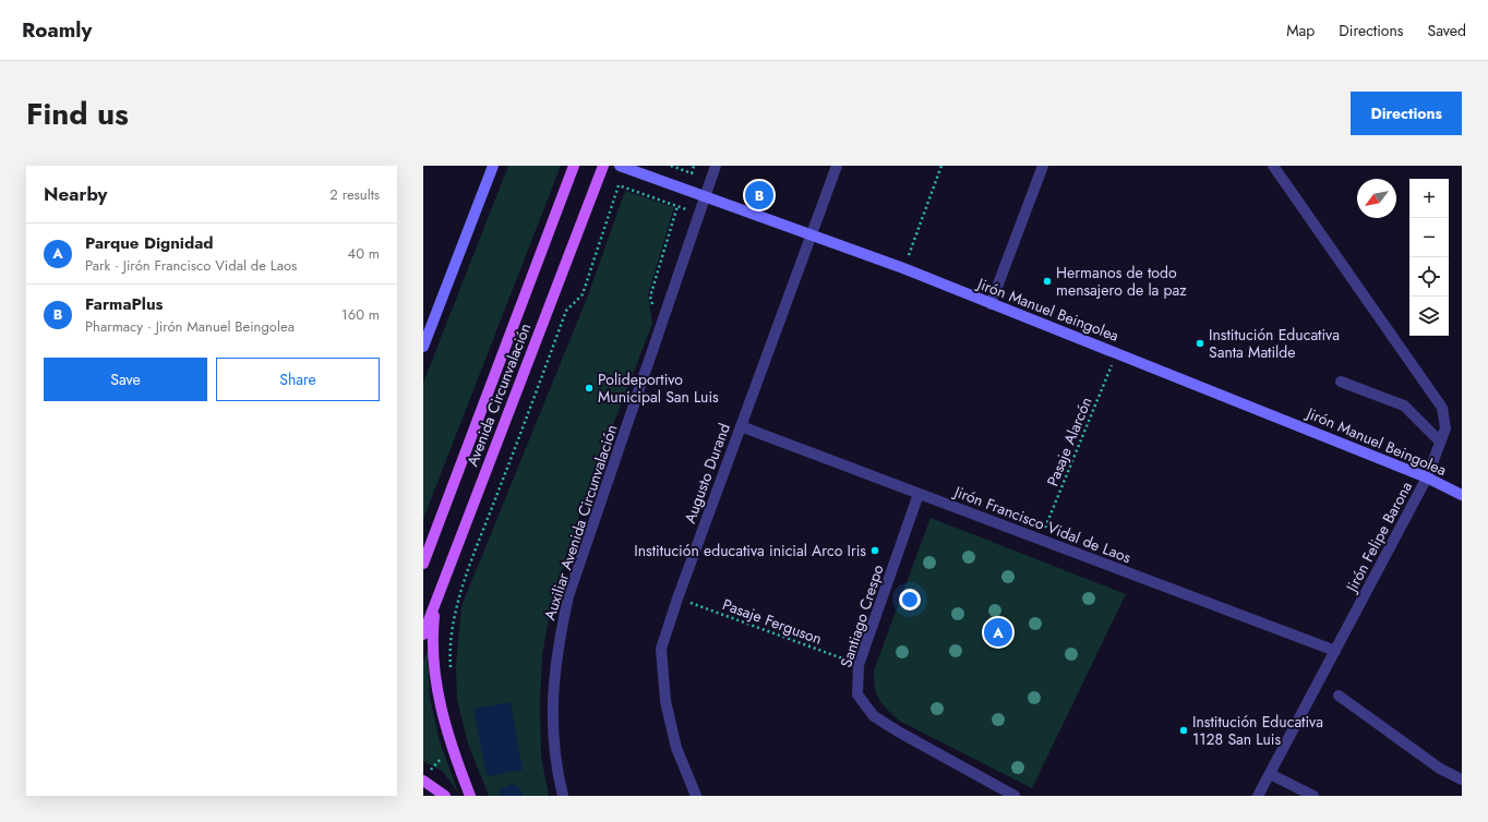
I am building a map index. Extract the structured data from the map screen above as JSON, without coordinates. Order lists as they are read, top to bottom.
{
  "streets": {
    "main road": ["Avenida Circunvalación"],
    "street": [
      "Jirón Manuel Beingolea",
      "Augusto Durand",
      "Auxiliar Avenida Circunvalación",
      "Jirón Francisco Vidal de Laos",
      "Jirón Felipe Barona",
      "Santiago Crespo"
    ],
    "path": ["Pasaje Alarcón", "Pasaje Ferguson"]
  },
  "crossings": [
    ["Jirón Manuel Beingolea", "Pasaje Alarcón"],
    ["Jirón Manuel Beingolea", "Augusto Durand"],
    ["Jirón Manuel Beingolea", "Auxiliar Avenida Circunvalación"],
    ["Jirón Manuel Beingolea", "Jirón Felipe Barona"],
    ["Pasaje Alarcón", "Jirón Francisco Vidal de Laos"],
    ["Augusto Durand", "Jirón Francisco Vidal de Laos"],
    ["Augusto Durand", "Pasaje Ferguson"],
    ["Jirón Francisco Vidal de Laos", "Jirón Felipe Barona"],
    ["Jirón Francisco Vidal de Laos", "Santiago Crespo"],
    ["Santiago Crespo", "Pasaje Ferguson"]
  ],
  "places": [
    "Hermanos de todo mensajero de la paz",
    "Institución Educativa Santa Matilde",
    "Polideportivo Municipal San Luis",
    "Institución educativa inicial Arco Iris",
    "Institución Educativa 1128 San Luis"
  ],
  "north": "bottom left",
  "page": {
    "header": "Roamly",
    "nav": ["Map", "Directions", "Saved"],
    "title": "Find us",
    "buttons": [
      "Directions",
      ["Save", "Share"]
    ],
    "heading": ["Nearby", "2 results"],
    "map_buttons": ["+", "−"],
    "pins": ["B", "A"],
    "list": [
      {
        "mark": "A",
        "name": "Parque Dignidad",
        "note": "Park · Jirón Francisco Vidal de Laos",
        "value": "40 m"
      },
      {
        "mark": "B",
        "name": "FarmaPlus",
        "note": "Pharmacy · Jirón Manuel Beingolea",
        "value": "160 m"
      }
    ]
  }
}
